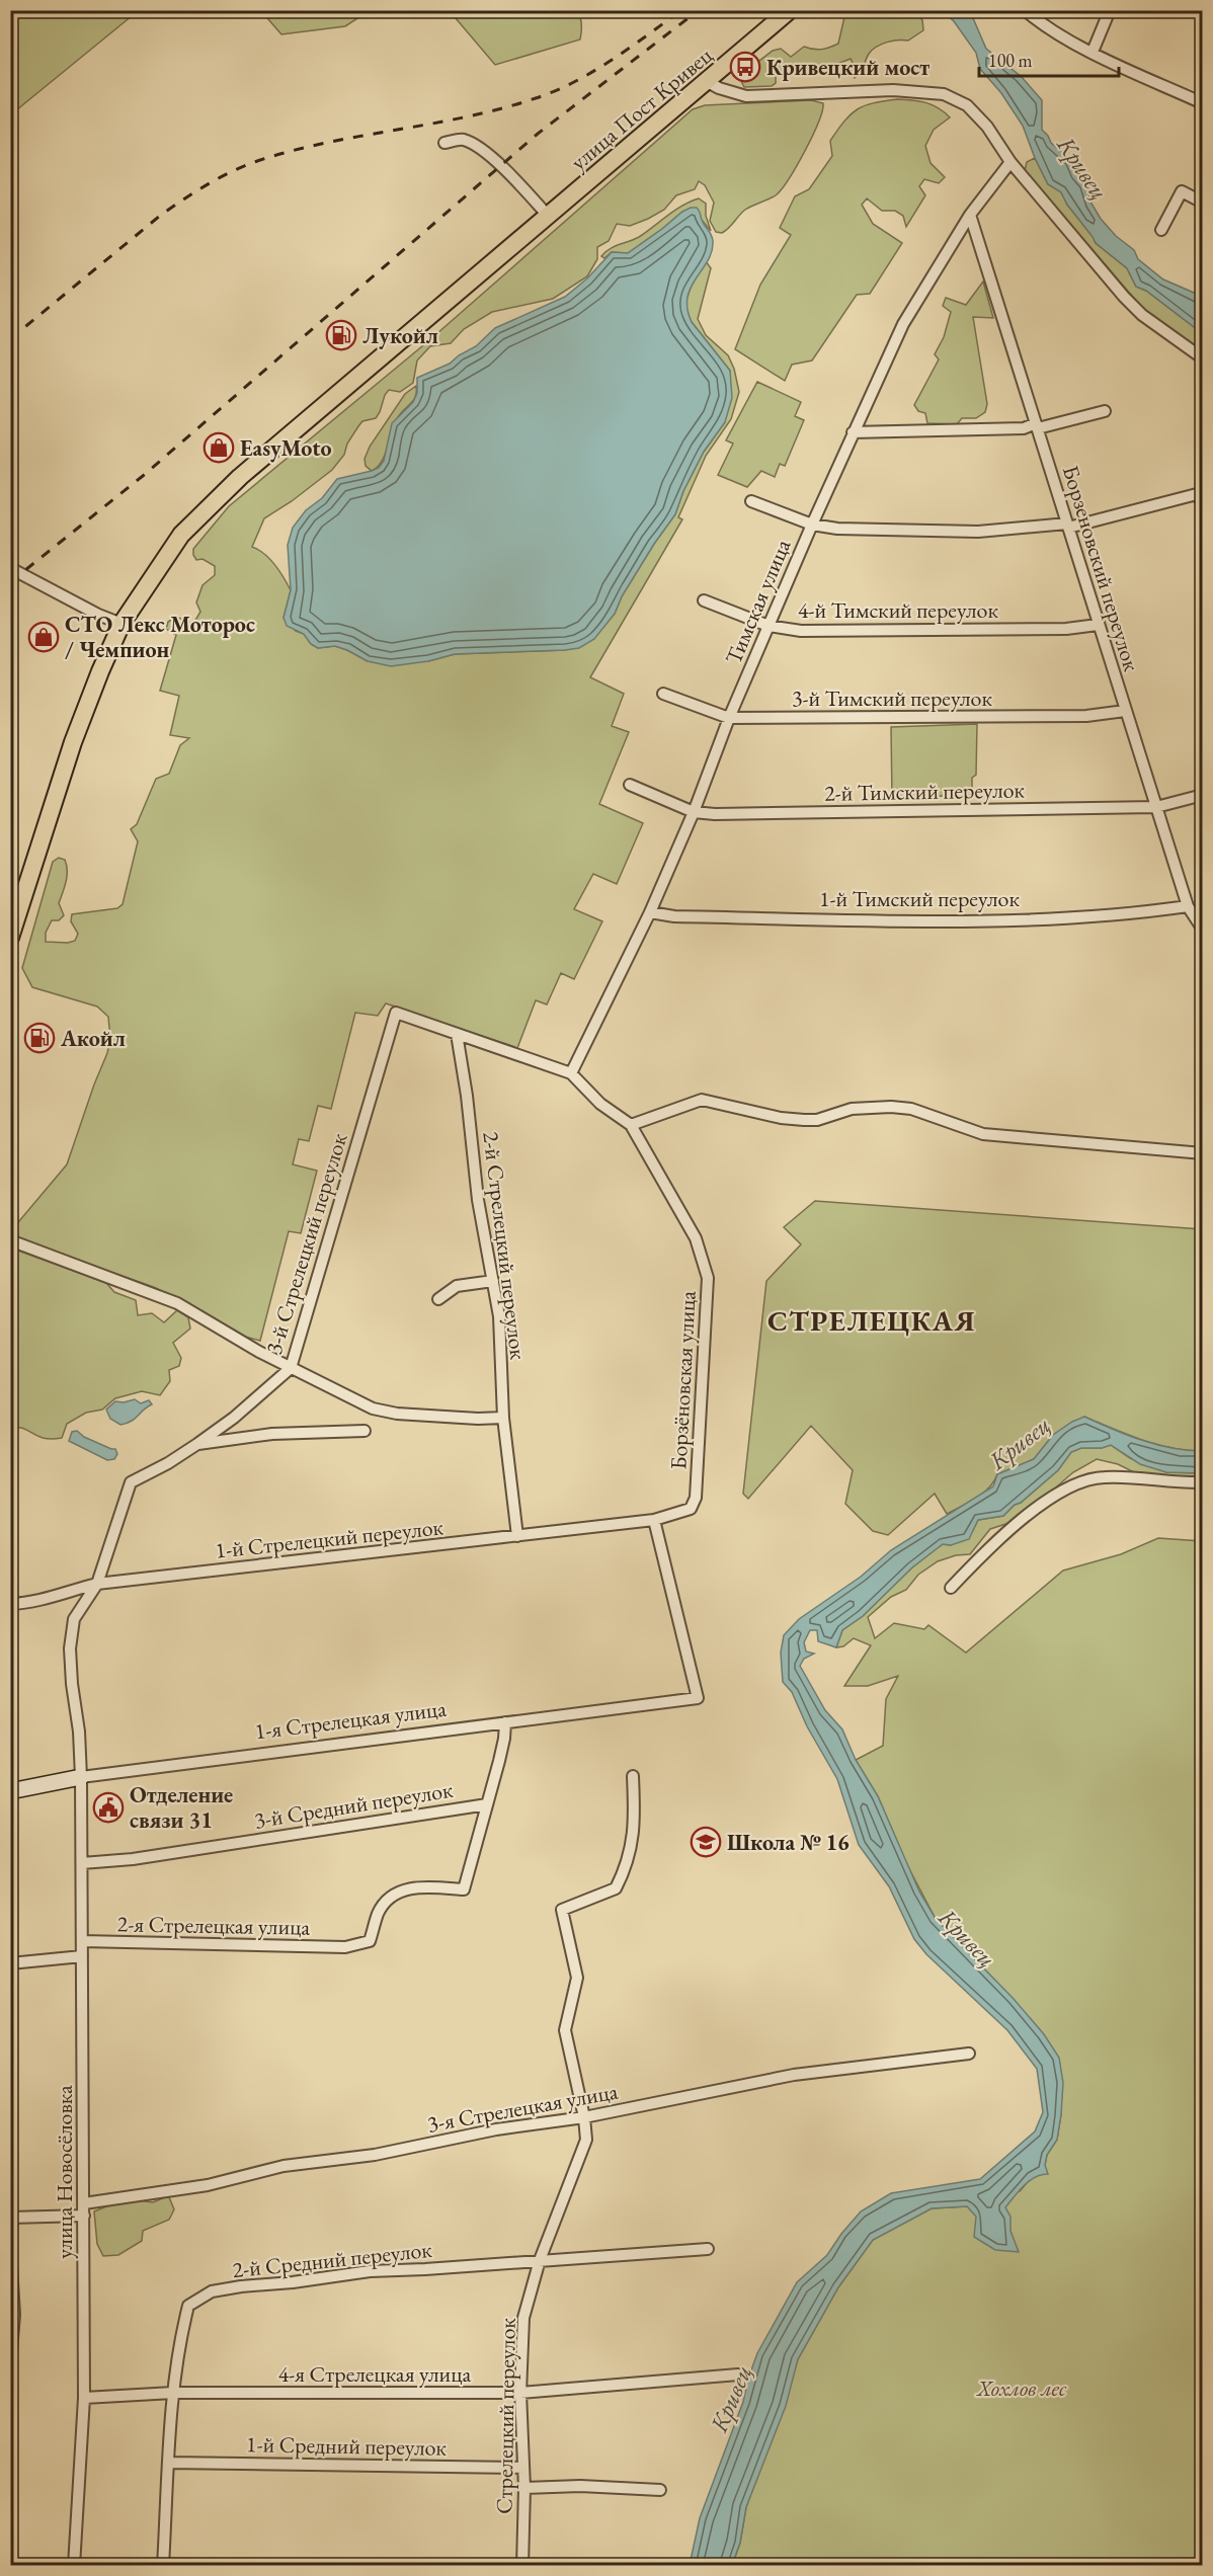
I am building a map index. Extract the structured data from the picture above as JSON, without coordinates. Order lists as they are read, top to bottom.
{
  "streets": {
    "main road": ["улица Пост Кривец"],
    "street": [
      "Борзеновский переулок",
      "Тимская улица",
      "4-й Тимский переулок",
      "3-й Тимский переулок",
      "2-й Тимский переулок",
      "1-й Тимский переулок",
      "3-й Стрелецкий переулок",
      "2-й Стрелецкий переулок",
      "Борзёновская улица",
      "1-й Стрелецкий переулок",
      "1-я Стрелецкая улица",
      "3-й Средний переулок",
      "2-я Стрелецкая улица",
      "3-я Стрелецкая улица",
      "улица Новосёловка",
      "2-й Средний переулок",
      "4-я Стрелецкая улица",
      "Стрелецкий переулок",
      "1-й Средний переулок"
    ]
  },
  "crossings": [
    ["Борзеновский переулок", "Тимская улица"],
    ["Борзеновский переулок", "4-й Тимский переулок"],
    ["Борзеновский переулок", "3-й Тимский переулок"],
    ["Борзеновский переулок", "2-й Тимский переулок"],
    ["Борзеновский переулок", "1-й Тимский переулок"],
    ["Тимская улица", "4-й Тимский переулок"],
    ["Тимская улица", "3-й Тимский переулок"],
    ["Тимская улица", "2-й Тимский переулок"],
    ["Тимская улица", "1-й Тимский переулок"],
    ["3-й Стрелецкий переулок", "2-й Стрелецкий переулок"],
    ["3-й Стрелецкий переулок", "улица Новосёловка"],
    ["2-й Стрелецкий переулок", "1-й Стрелецкий переулок"],
    ["Борзёновская улица", "1-й Стрелецкий переулок"],
    ["Борзёновская улица", "1-я Стрелецкая улица"],
    ["1-й Стрелецкий переулок", "1-я Стрелецкая улица"],
    ["1-й Стрелецкий переулок", "улица Новосёловка"],
    ["1-я Стрелецкая улица", "улица Новосёловка"],
    ["3-й Средний переулок", "2-я Стрелецкая улица"],
    ["3-й Средний переулок", "улица Новосёловка"],
    ["2-я Стрелецкая улица", "улица Новосёловка"],
    ["3-я Стрелецкая улица", "улица Новосёловка"],
    ["3-я Стрелецкая улица", "Стрелецкий переулок"],
    ["улица Новосёловка", "4-я Стрелецкая улица"],
    ["2-й Средний переулок", "4-я Стрелецкая улица"],
    ["2-й Средний переулок", "Стрелецкий переулок"],
    ["2-й Средний переулок", "1-й Средний переулок"],
    ["4-я Стрелецкая улица", "Стрелецкий переулок"],
    ["Стрелецкий переулок", "1-й Средний переулок"]
  ],
  "districts": ["СТРЕЛЕЦКАЯ"],
  "water": ["Кривец"],
  "parks": ["Хохлов лес"],
  "places": {
    "bus stop": ["Кривецкий мост"],
    "fuel station": ["Лукойл", "Акойл"],
    "shop": ["EasyMoto", "СТО Лекс Моторос / Чемпион"],
    "public building": ["Отделение связи 31"],
    "school or university": ["Школа № 16"]
  },
  "scale_bar": "100 m"
}
